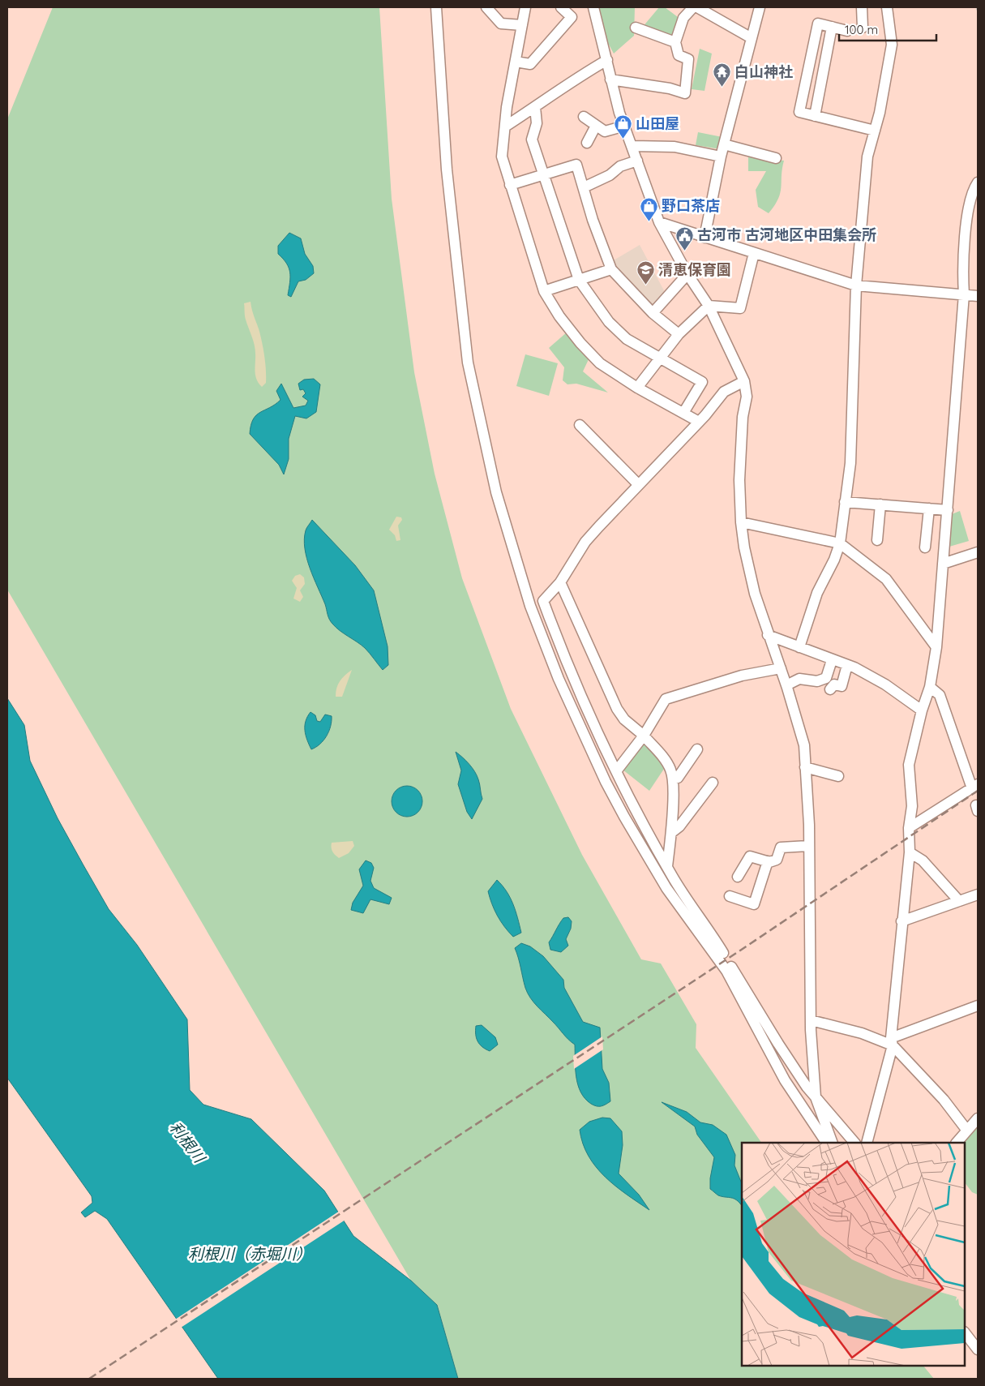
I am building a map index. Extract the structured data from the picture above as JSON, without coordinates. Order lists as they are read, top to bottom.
{
  "water": ["利根川", "利根川（赤堀川）"],
  "places": {
    "temple": ["白山神社"],
    "shop": ["山田屋", "野口茶店"],
    "public building": ["古河市 古河地区中田集会所"],
    "school or university": ["清恵保育園"]
  },
  "scale_bar": "100 m"
}
